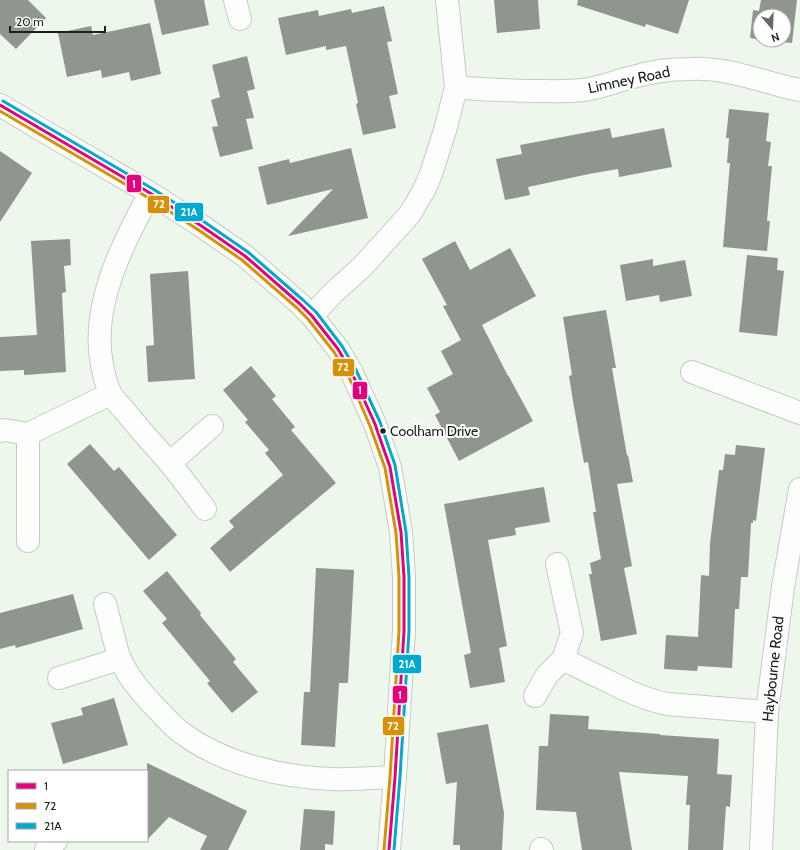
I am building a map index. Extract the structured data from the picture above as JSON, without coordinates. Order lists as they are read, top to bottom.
{
  "streets": {
    "street": ["Limney Road", "Haybourne Road"]
  },
  "places": ["Coolham Drive"],
  "lines": ["transit line 21A", "transit line 1", "transit line 72"],
  "legend": ["1", "72", "21A"],
  "scale_bar": "20 m",
  "north": "bottom"
}
